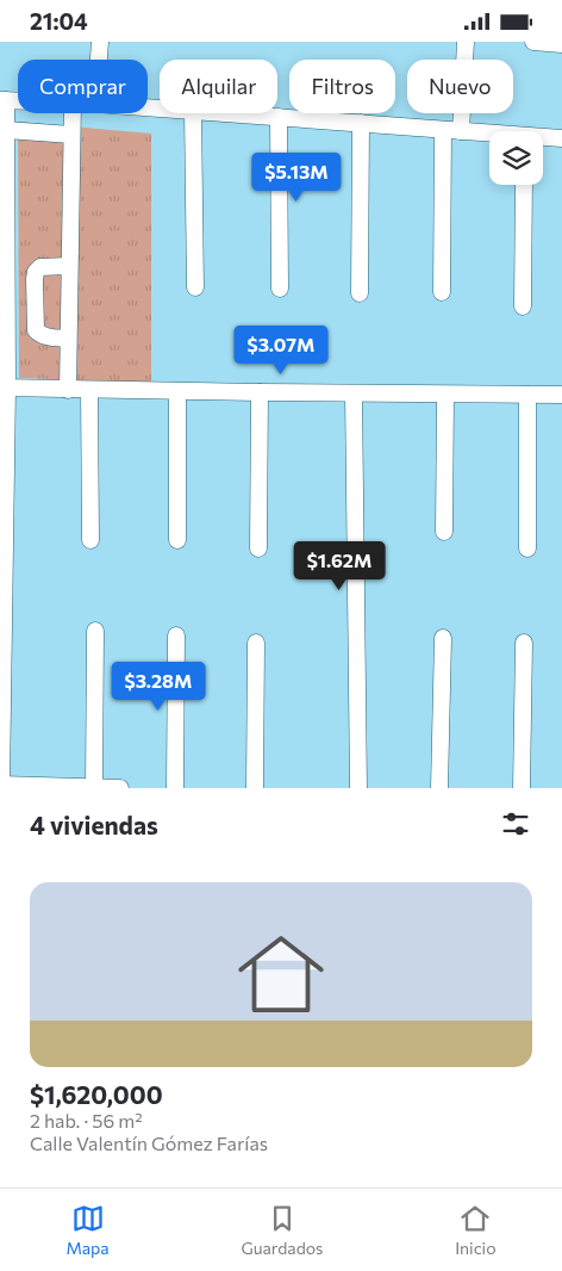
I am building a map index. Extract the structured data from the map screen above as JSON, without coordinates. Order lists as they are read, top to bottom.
{
  "page": {
    "status": "21:04",
    "chip": [
      "Comprar",
      "Alquilar",
      "Filtros",
      "Nuevo"
    ],
    "price": [
      "$5.13M",
      "$3.07M",
      "$1.62M",
      "$3.28M"
    ],
    "heading": "4 viviendas",
    "list": [
      {
        "name": "$1,620,000",
        "note": "2 hab. · 56 m² · Calle Valentín Gómez Farías"
      }
    ],
    "tabs": ["Mapa", "Guardados", "Inicio"]
  }
}
